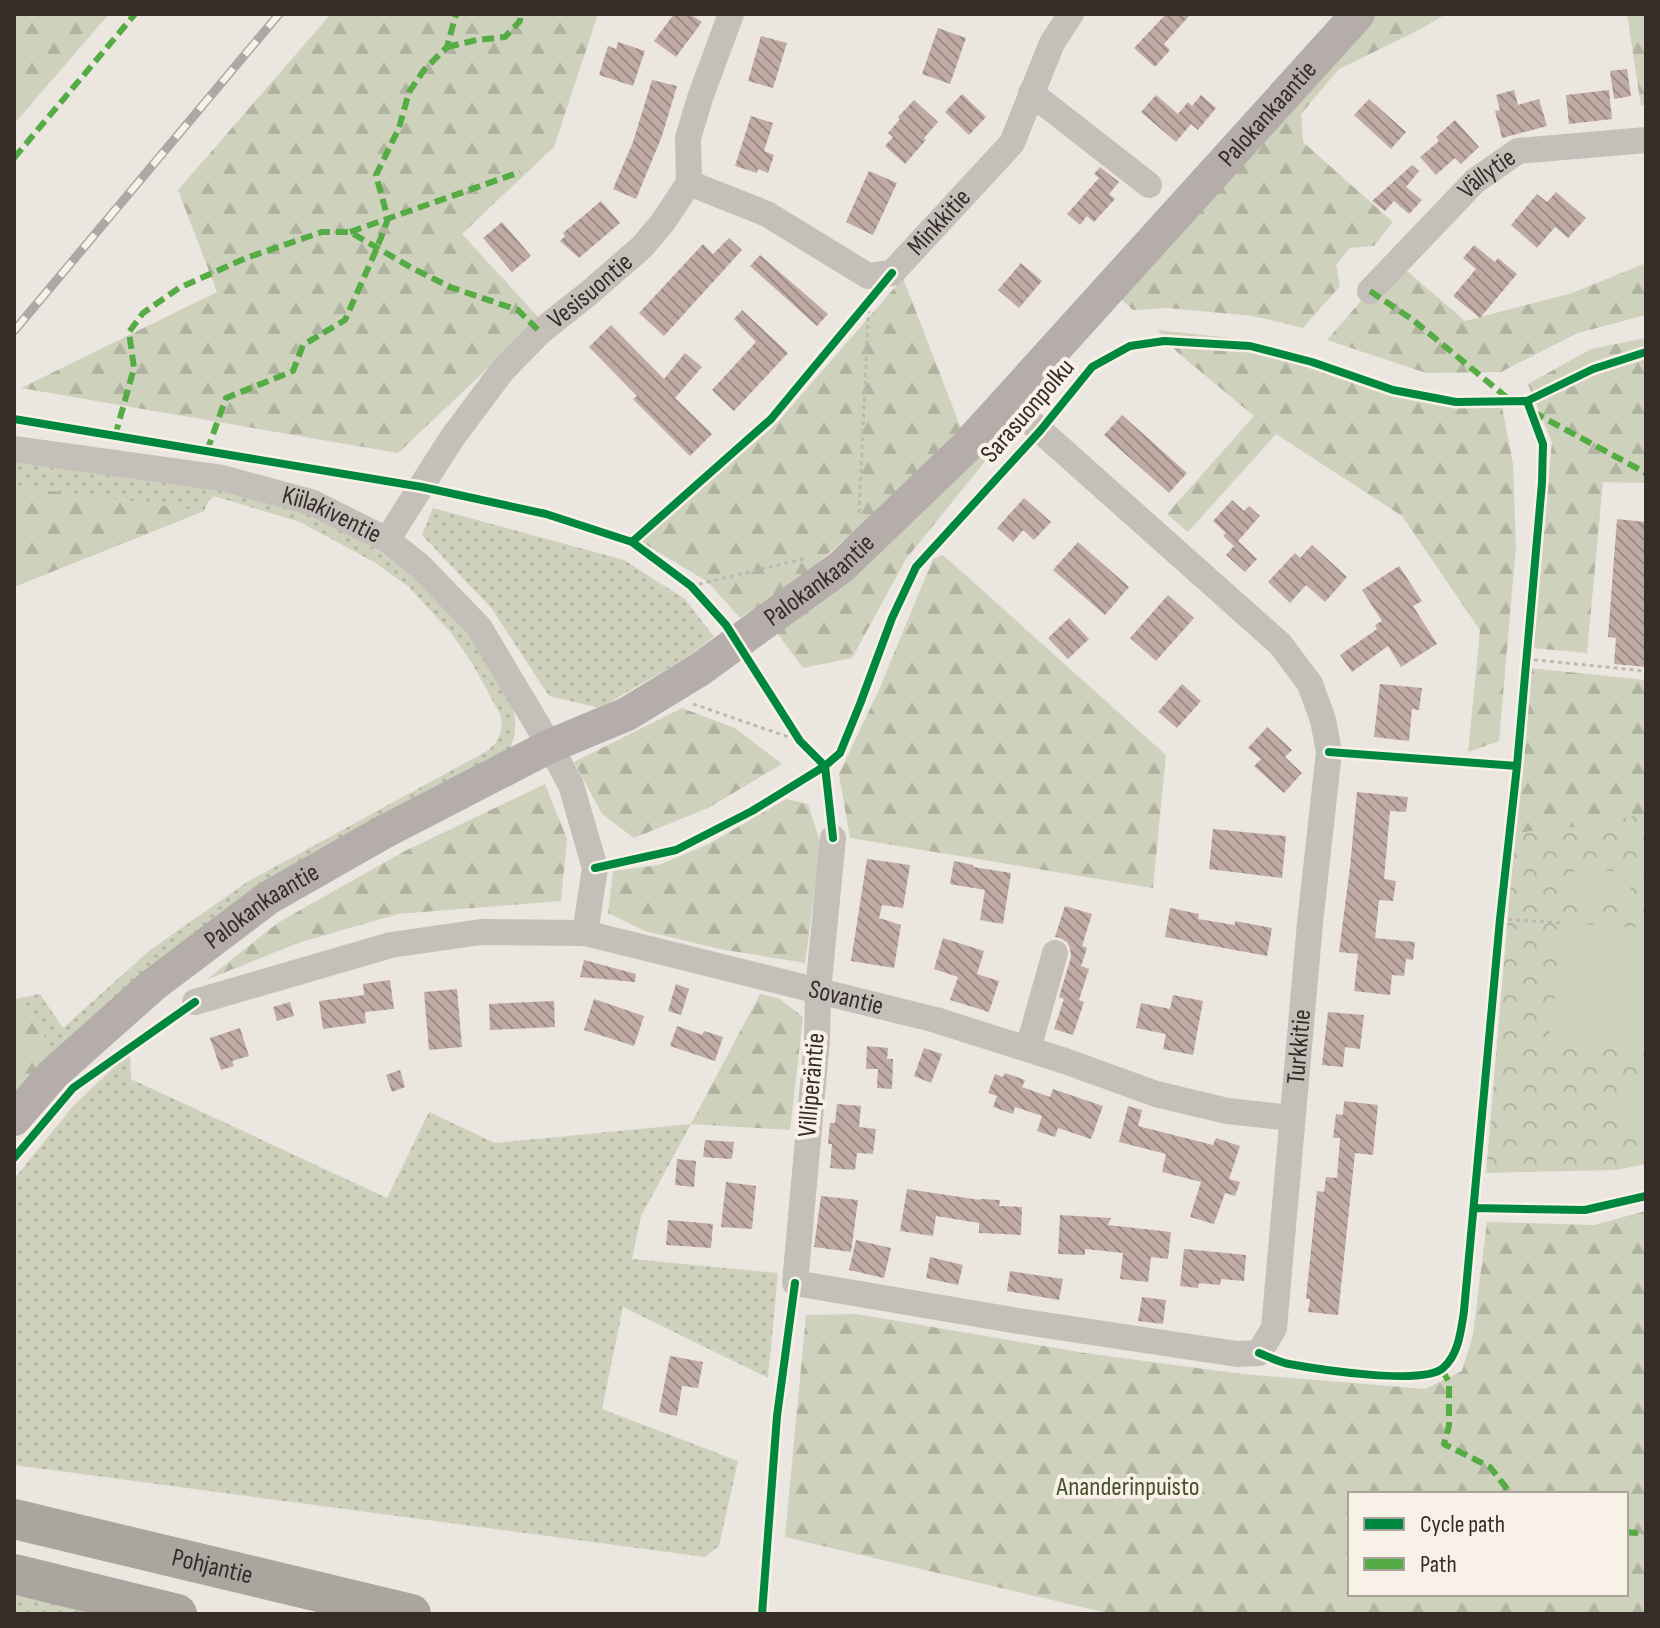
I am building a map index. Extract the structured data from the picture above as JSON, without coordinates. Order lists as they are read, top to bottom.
{
  "streets": {
    "highway": ["Pohjantie"],
    "main road": ["Palokankaantie"],
    "street": [
      "Vällytie",
      "Minkkitie",
      "Vesisuontie",
      "Kiilakiventie",
      "Sovantie",
      "Turkkitie",
      "Villiperäntie"
    ],
    "cycle path": ["Sarasuonpolku"]
  },
  "crossings": [
    ["Palokankaantie", "Kiilakiventie"],
    ["Palokankaantie", "Turkkitie"],
    ["Minkkitie", "Vesisuontie"],
    ["Vesisuontie", "Kiilakiventie"],
    ["Sovantie", "Turkkitie"],
    ["Sovantie", "Villiperäntie"],
    ["Turkkitie", "Villiperäntie"]
  ],
  "parks": ["Ananderinpuisto"],
  "legend": ["Cycle path", "Path"]
}
